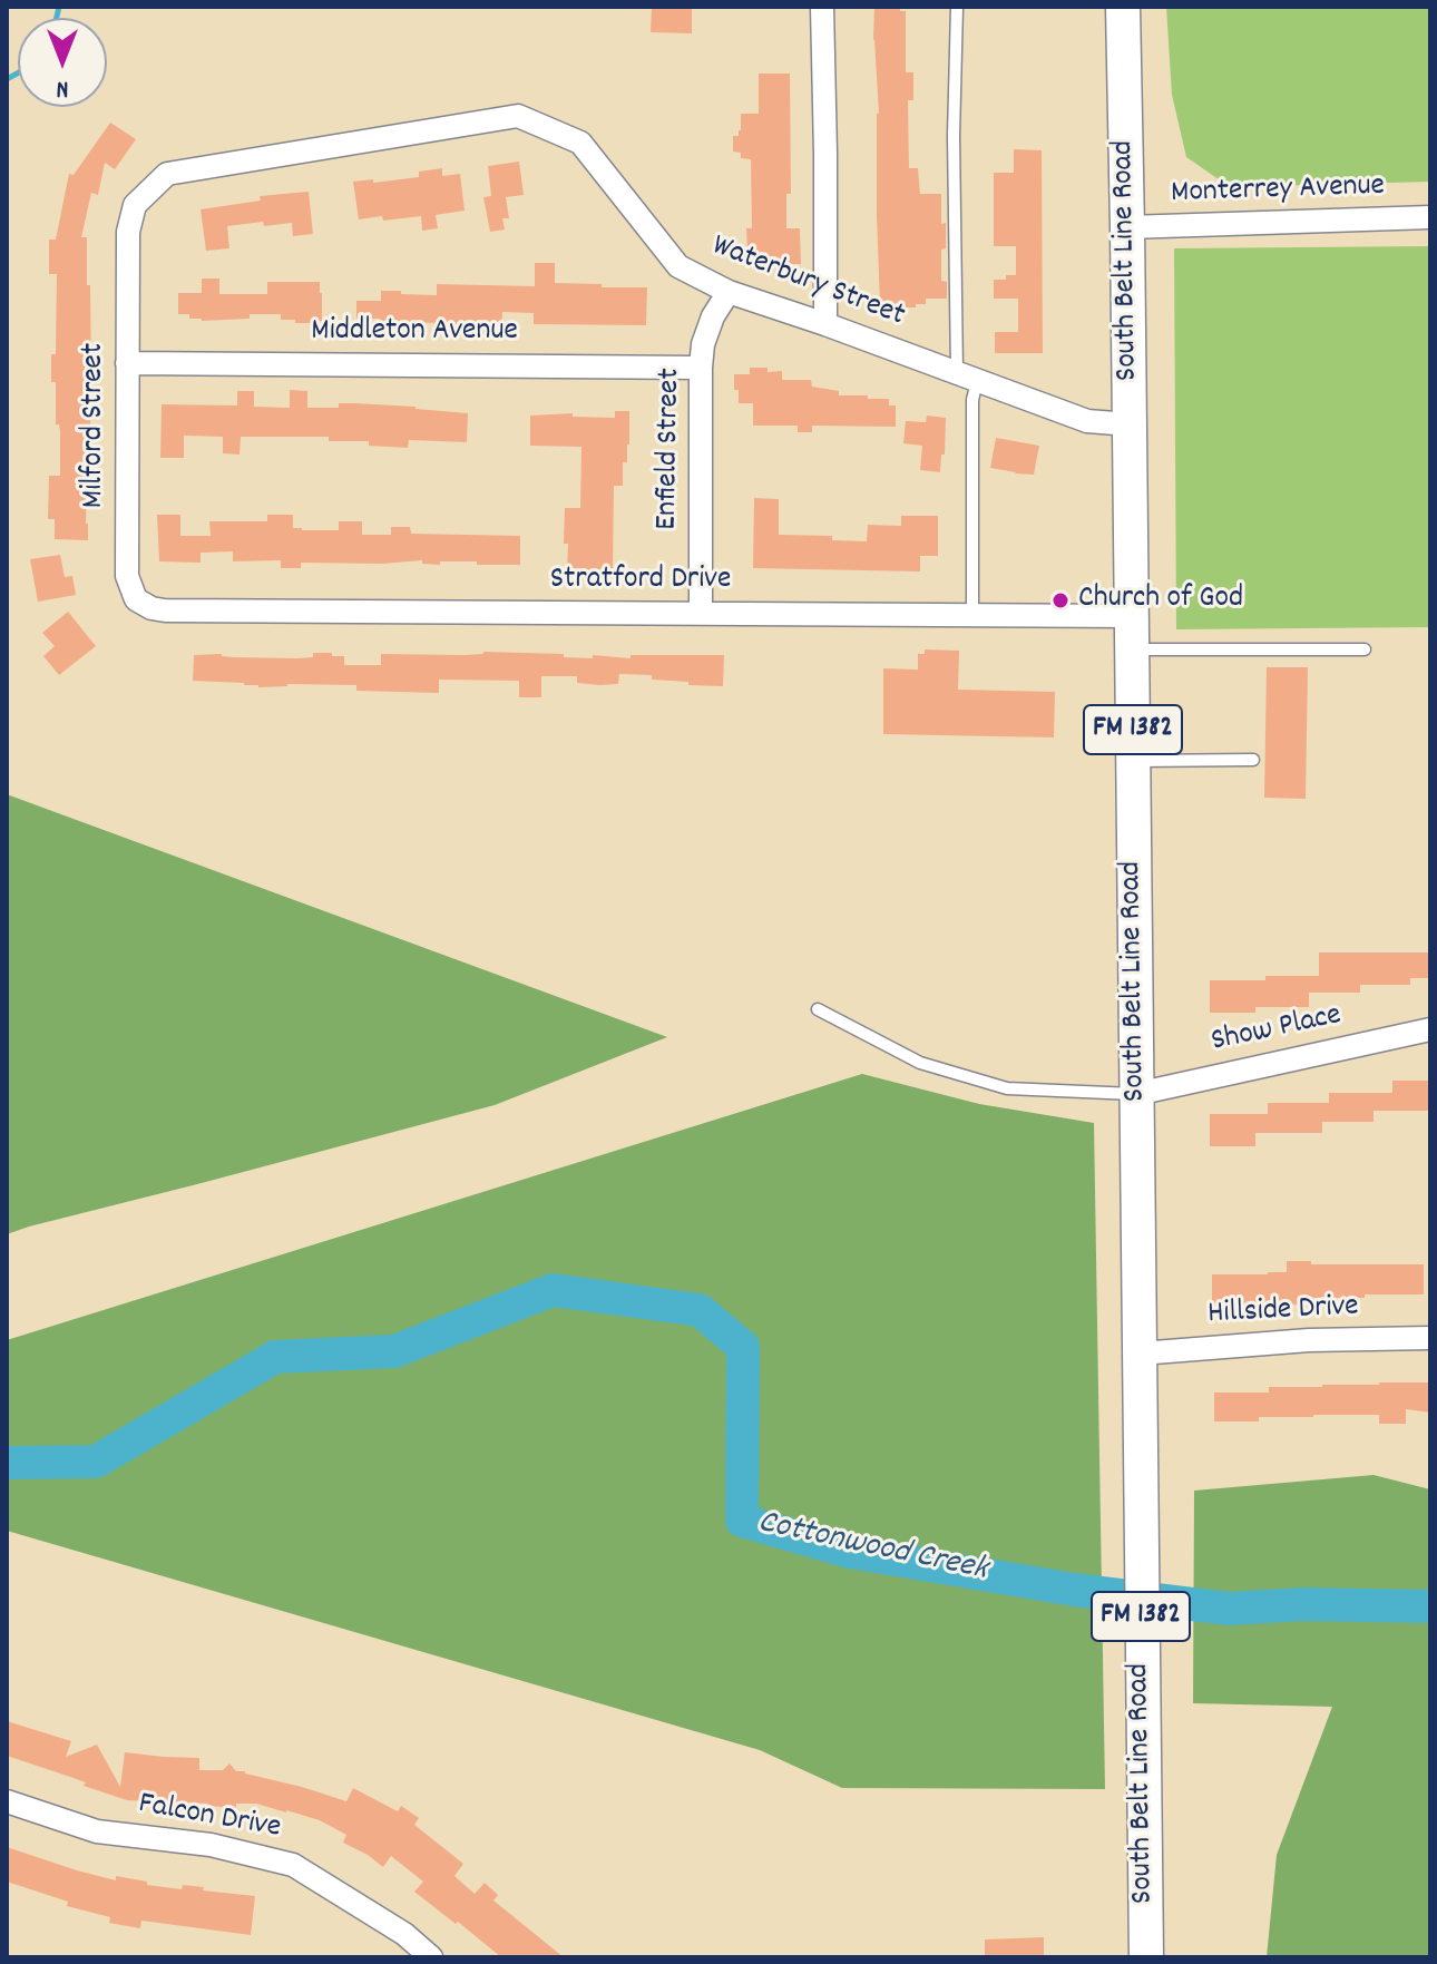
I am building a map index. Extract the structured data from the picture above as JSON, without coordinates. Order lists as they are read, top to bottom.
{
  "streets": {
    "main road": ["South Belt Line Road", "FM 1382"],
    "street": [
      "Monterrey Avenue",
      "Waterbury Street",
      "Middleton Avenue",
      "Milford Street",
      "Enfield Street",
      "Stratford Drive",
      "Show Place",
      "Hillside Drive",
      "Falcon Drive"
    ]
  },
  "crossings": [
    ["Monterrey Avenue", "South Belt Line Road"],
    ["South Belt Line Road", "Waterbury Street"],
    ["South Belt Line Road", "Stratford Drive"],
    ["South Belt Line Road", "Show Place"],
    ["South Belt Line Road", "Hillside Drive"],
    ["Waterbury Street", "Milford Street"],
    ["Waterbury Street", "Enfield Street"],
    ["Middleton Avenue", "Milford Street"],
    ["Middleton Avenue", "Enfield Street"],
    ["Milford Street", "Stratford Drive"],
    ["Enfield Street", "Stratford Drive"]
  ],
  "water": ["Cottonwood Creek"],
  "places": ["Church of God"],
  "north": "bottom"
}
